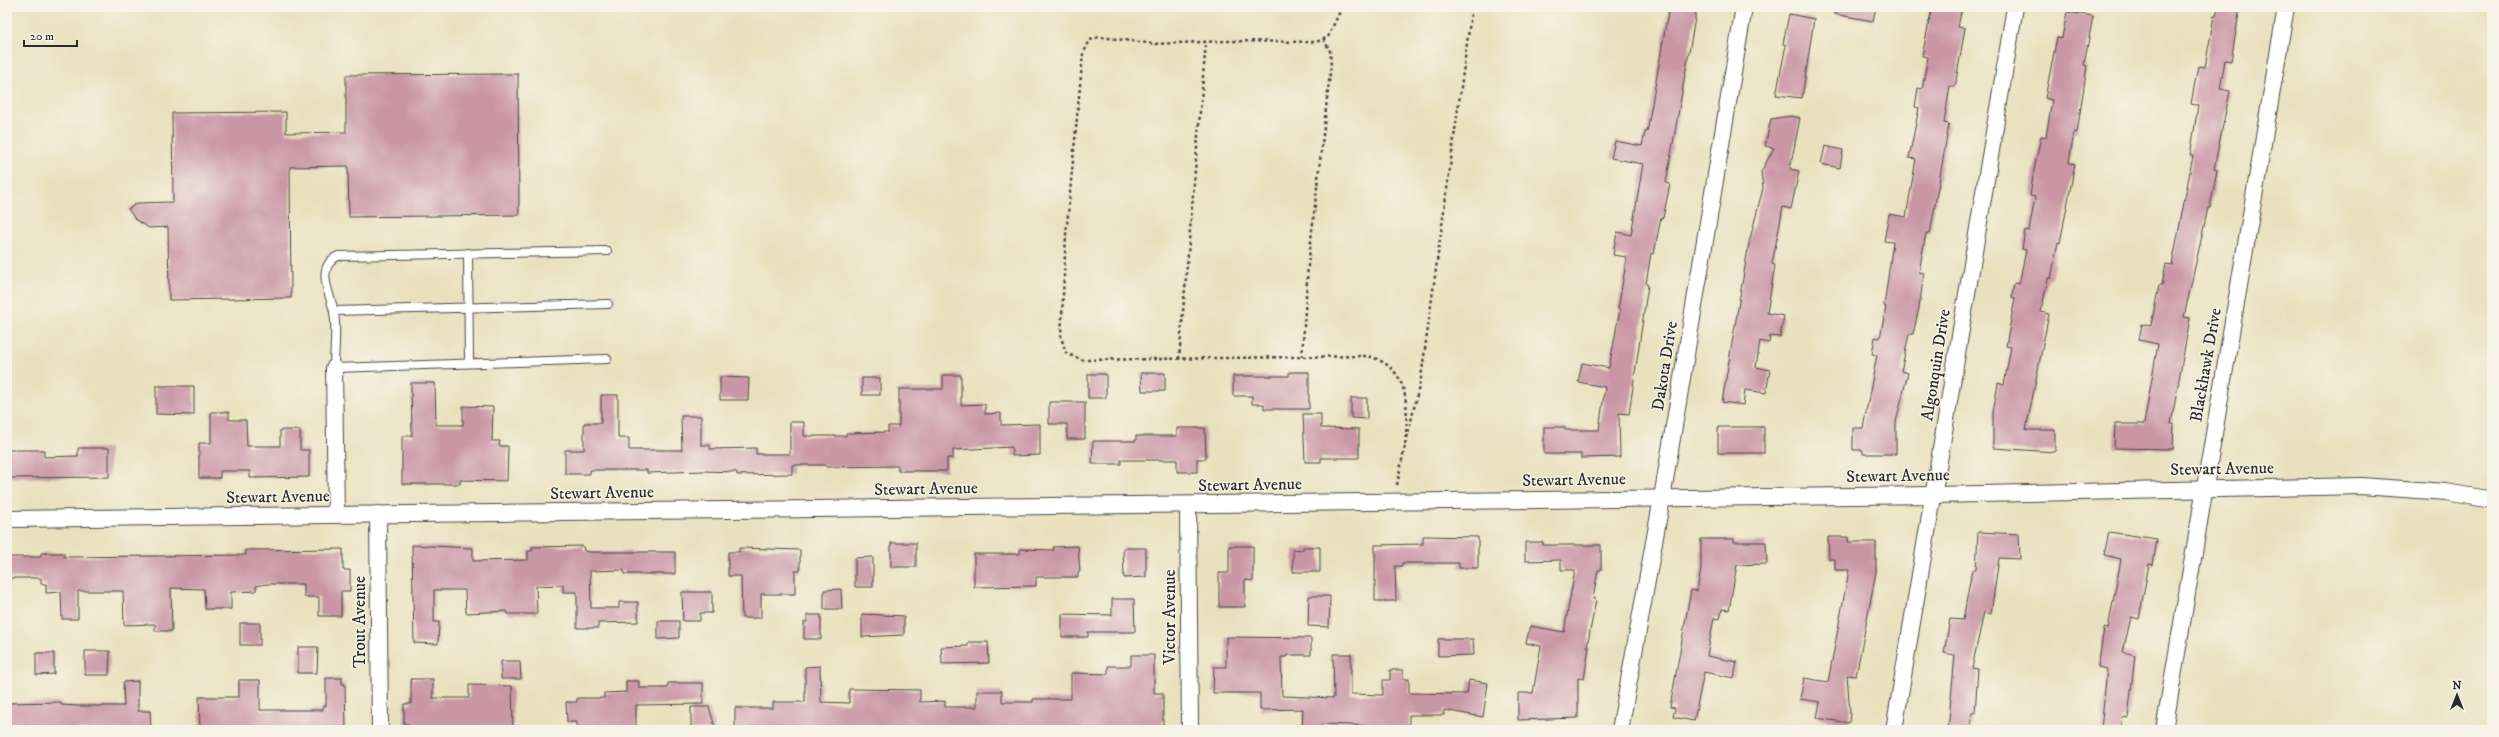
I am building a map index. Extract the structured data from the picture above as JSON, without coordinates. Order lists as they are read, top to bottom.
{
  "streets": {
    "street": [
      "Algonquin Drive",
      "Blackhawk Drive",
      "Dakota Drive",
      "Stewart Avenue",
      "Victor Avenue",
      "Trout Avenue"
    ]
  },
  "crossings": [
    ["Algonquin Drive", "Stewart Avenue"],
    ["Blackhawk Drive", "Stewart Avenue"],
    ["Dakota Drive", "Stewart Avenue"],
    ["Stewart Avenue", "Victor Avenue"],
    ["Stewart Avenue", "Trout Avenue"]
  ],
  "scale_bar": "20 m",
  "north": "top"
}
